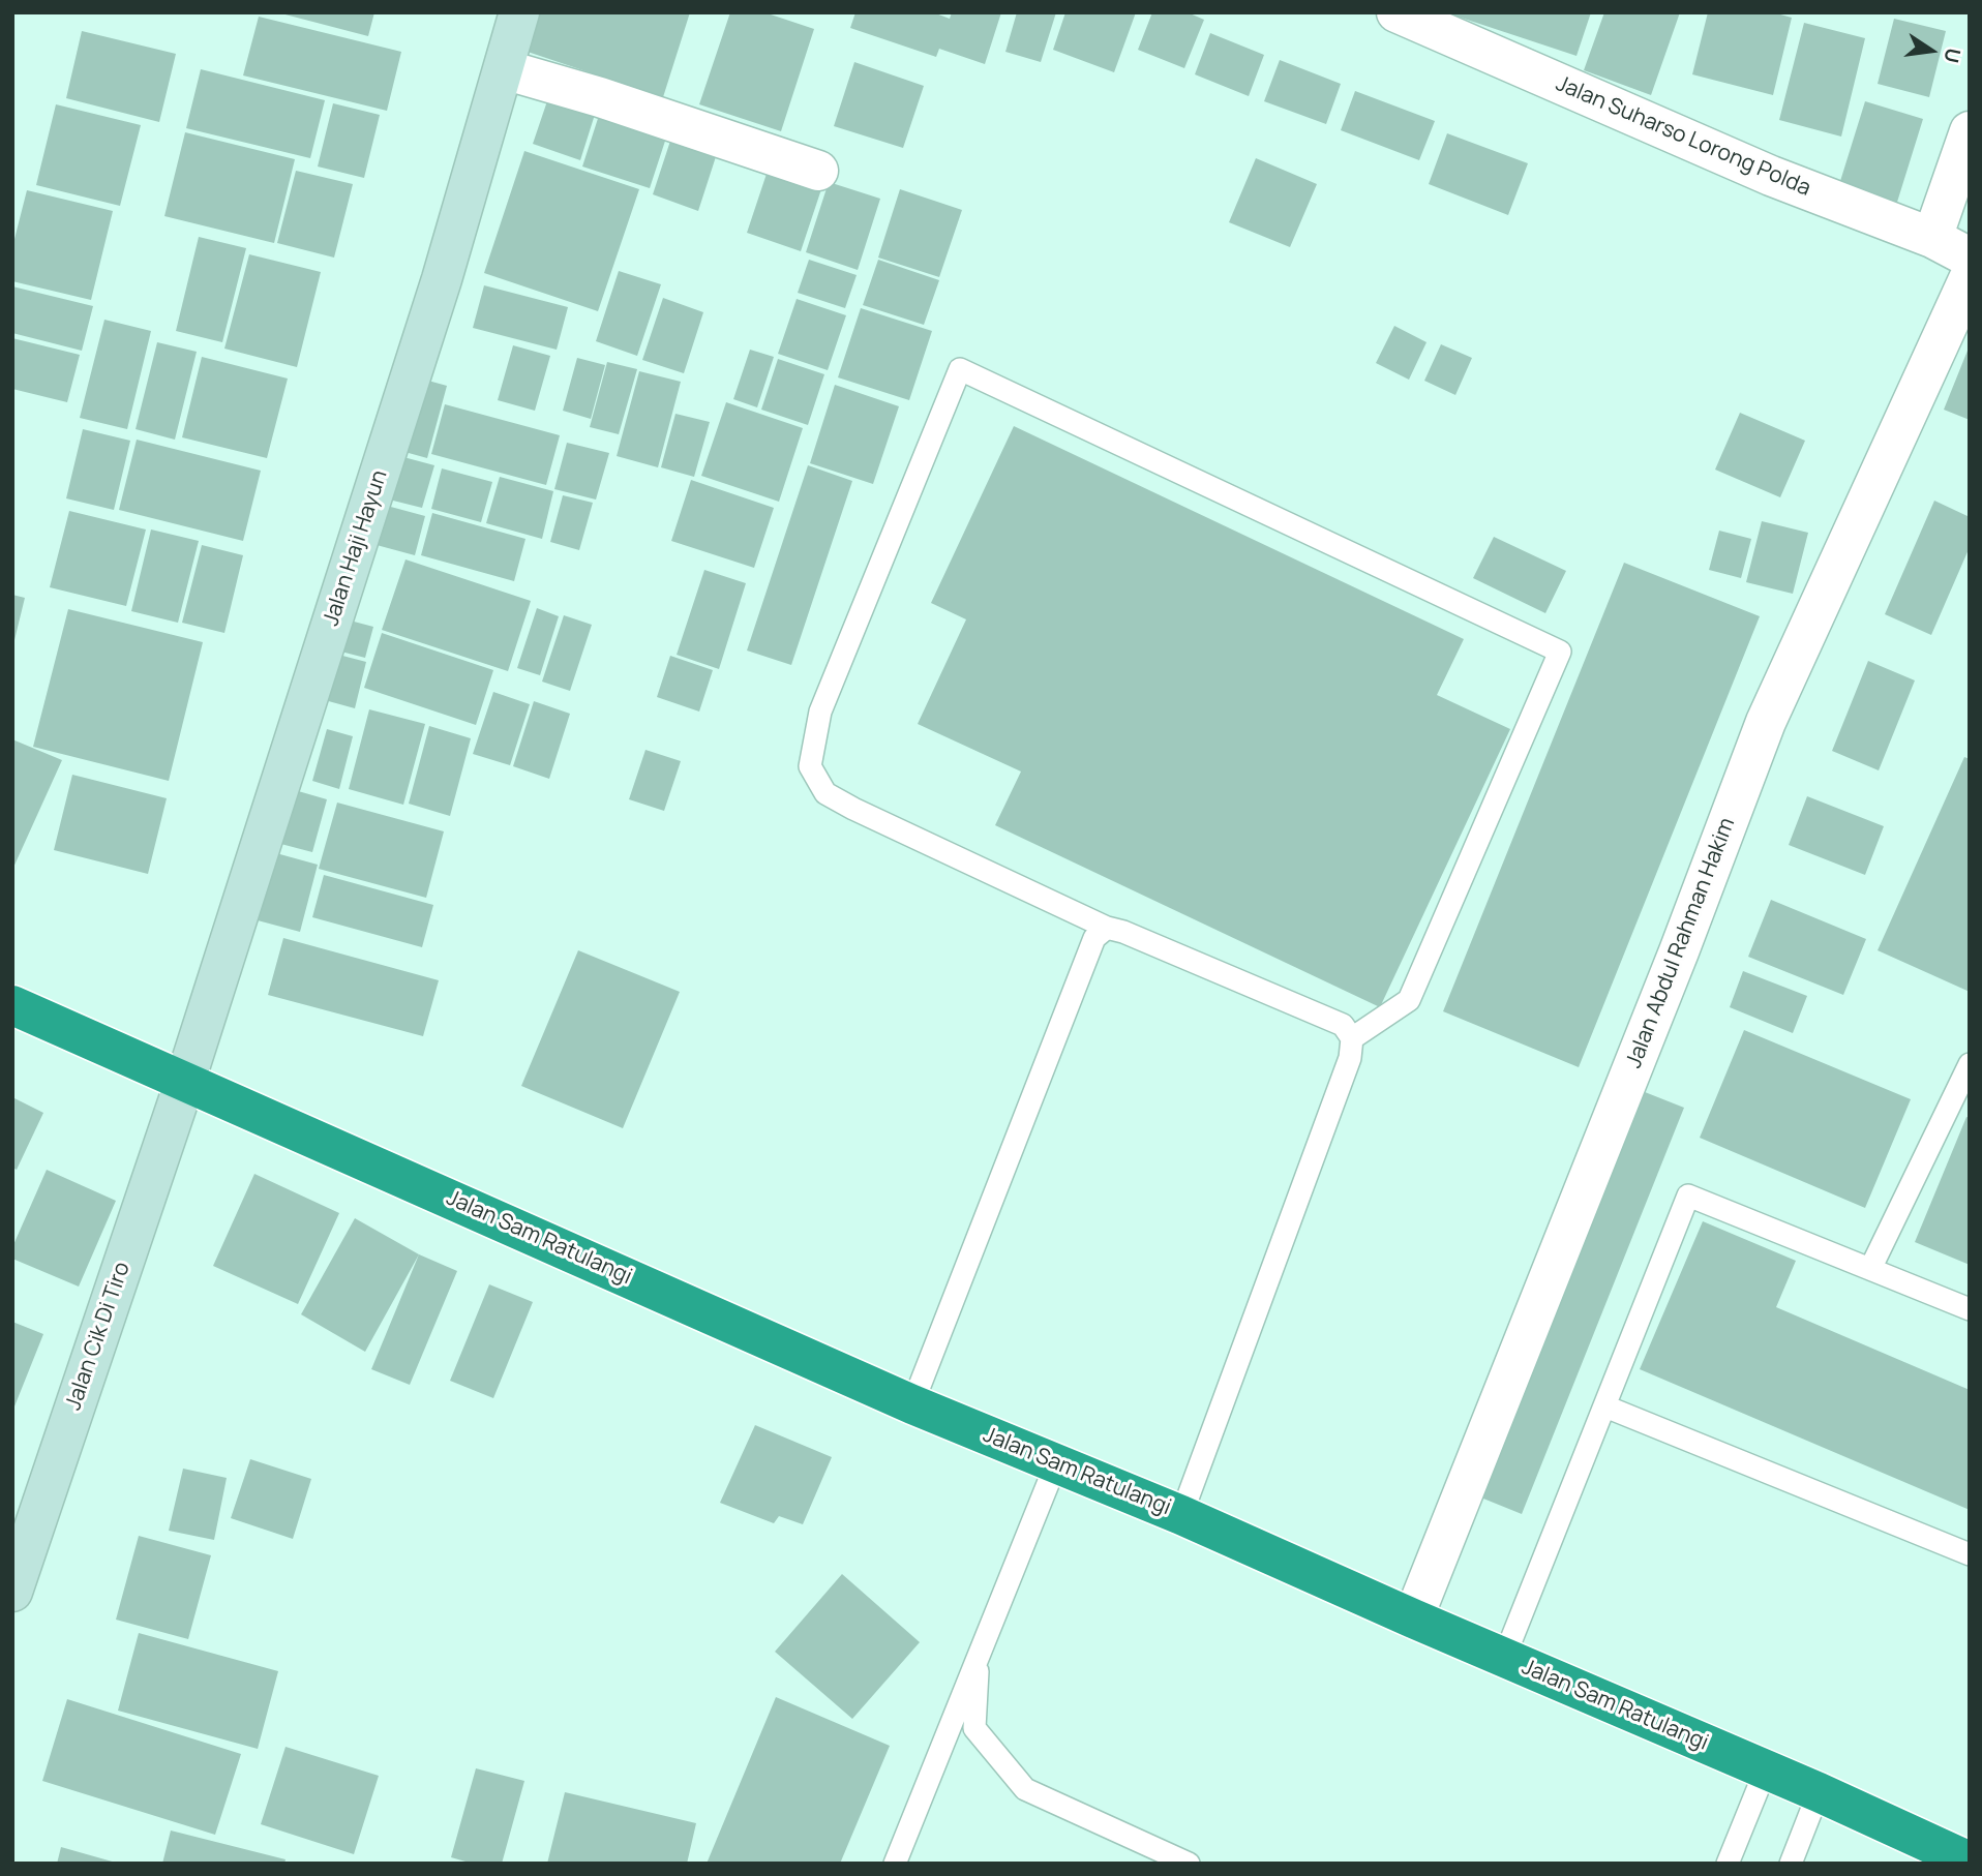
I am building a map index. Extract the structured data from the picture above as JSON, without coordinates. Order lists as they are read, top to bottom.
{
  "streets": {
    "highway": ["Jalan Sam Ratulangi"],
    "street": [
      "Jalan Suharso Lorong Polda",
      "Jalan Haji Hayun",
      "Jalan Abdul Rahman Hakim",
      "Jalan Cik Di Tiro"
    ]
  },
  "crossings": [
    ["Jalan Haji Hayun", "Jalan Sam Ratulangi"],
    ["Jalan Haji Hayun", "Jalan Cik Di Tiro"],
    ["Jalan Abdul Rahman Hakim", "Jalan Sam Ratulangi"],
    ["Jalan Sam Ratulangi", "Jalan Cik Di Tiro"]
  ],
  "north": "right"
}
